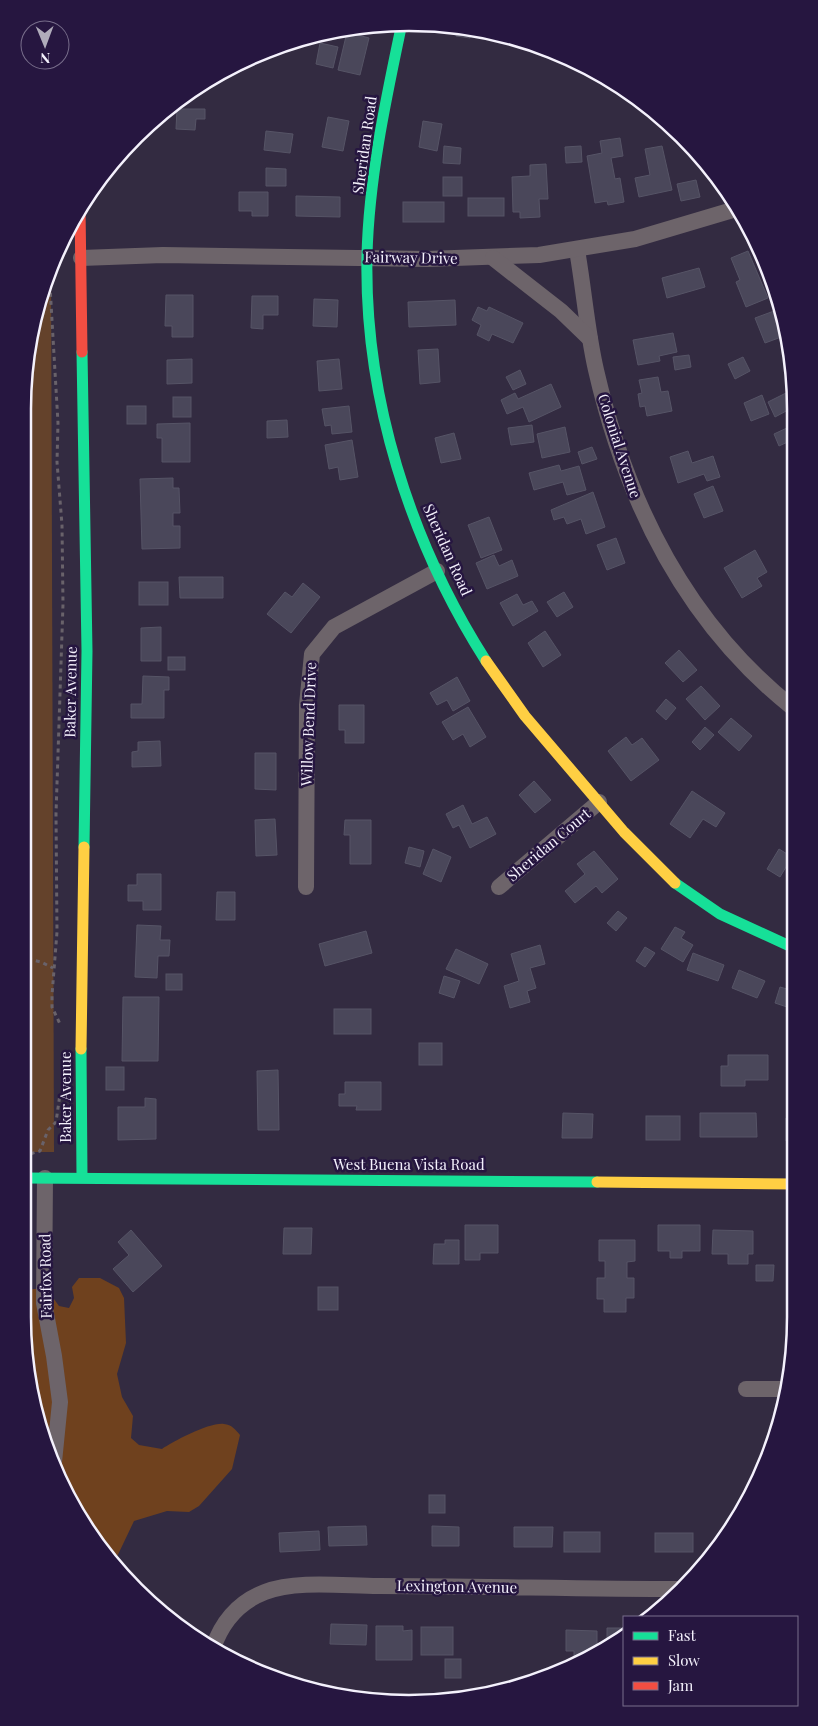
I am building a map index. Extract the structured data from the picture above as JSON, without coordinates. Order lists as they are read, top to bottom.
{
  "streets": {
    "street": [
      "Sheridan Road",
      "Fairway Drive",
      "Colonial Avenue",
      "Baker Avenue",
      "Willow Bend Drive",
      "Sheridan Court",
      "West Buena Vista Road",
      "Fairfox Road",
      "Lexington Avenue"
    ]
  },
  "crossings": [
    ["Sheridan Road", "Fairway Drive"],
    ["Sheridan Road", "Willow Bend Drive"],
    ["Sheridan Road", "Sheridan Court"],
    ["Fairway Drive", "Colonial Avenue"],
    ["Fairway Drive", "Baker Avenue"],
    ["Baker Avenue", "West Buena Vista Road"],
    ["West Buena Vista Road", "Fairfox Road"]
  ],
  "legend": ["Fast", "Slow", "Jam"],
  "north": "bottom"
}
